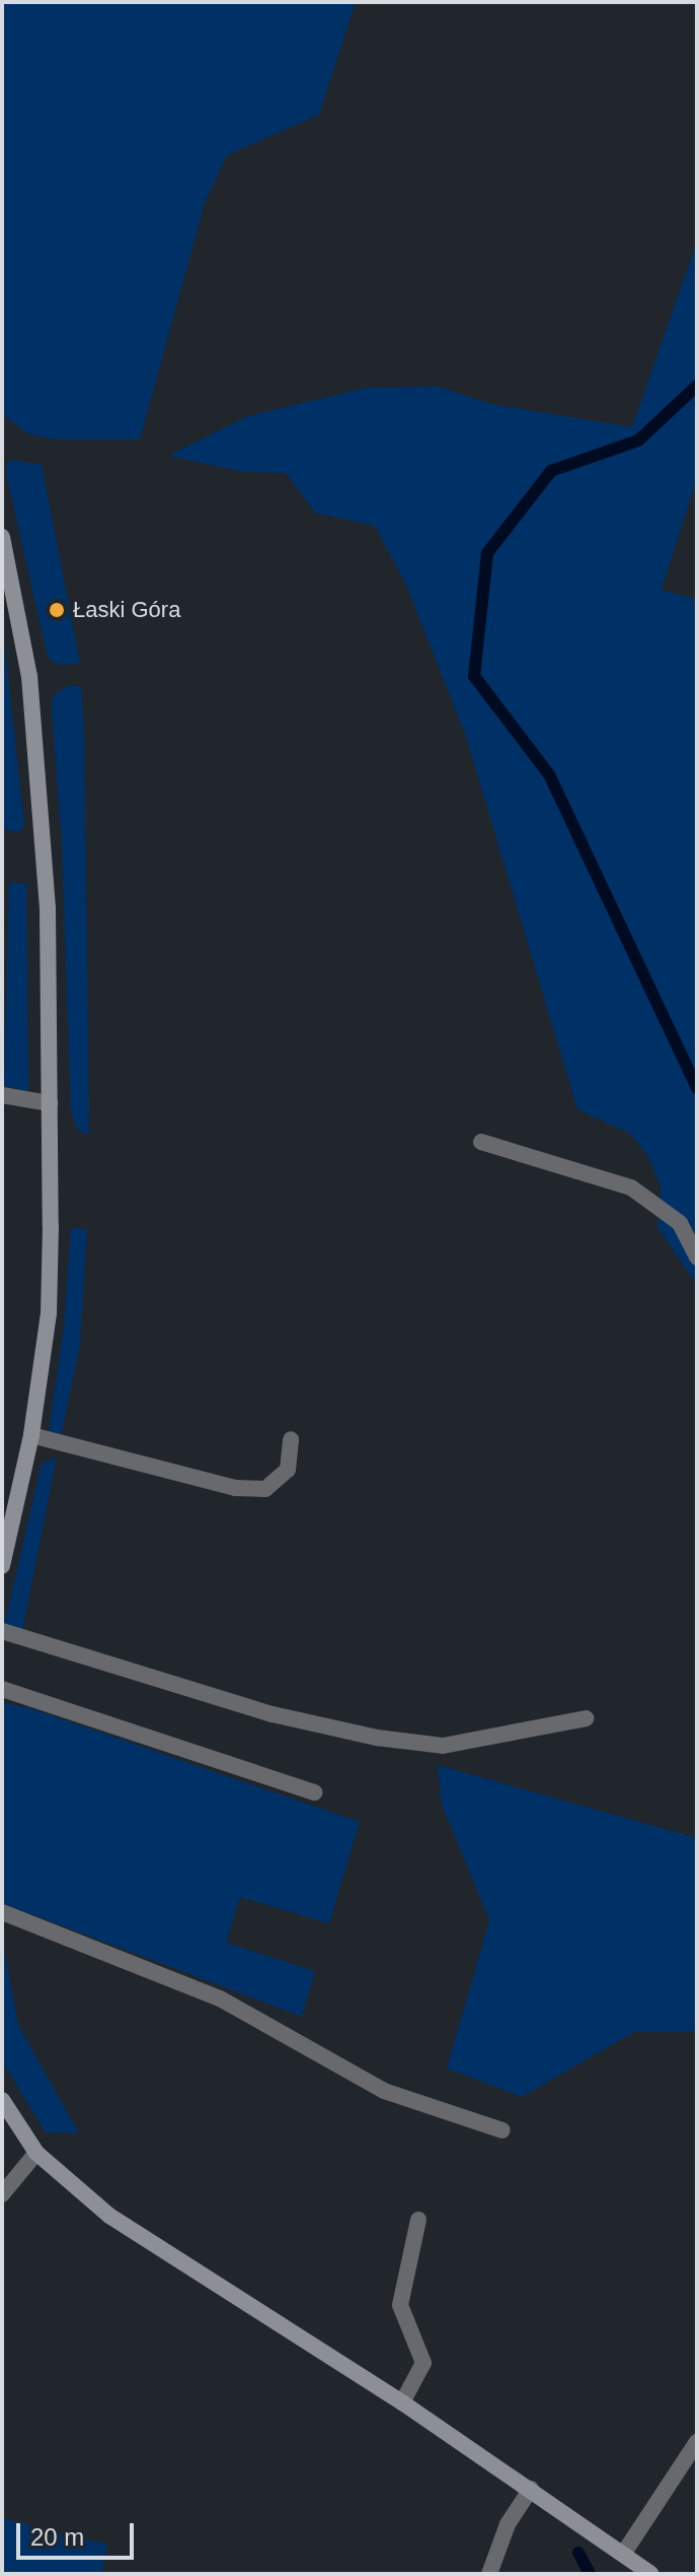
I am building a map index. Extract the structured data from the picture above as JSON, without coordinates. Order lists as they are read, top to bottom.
{
  "places": ["Łaski Góra"],
  "scale_bar": "20 m"
}
